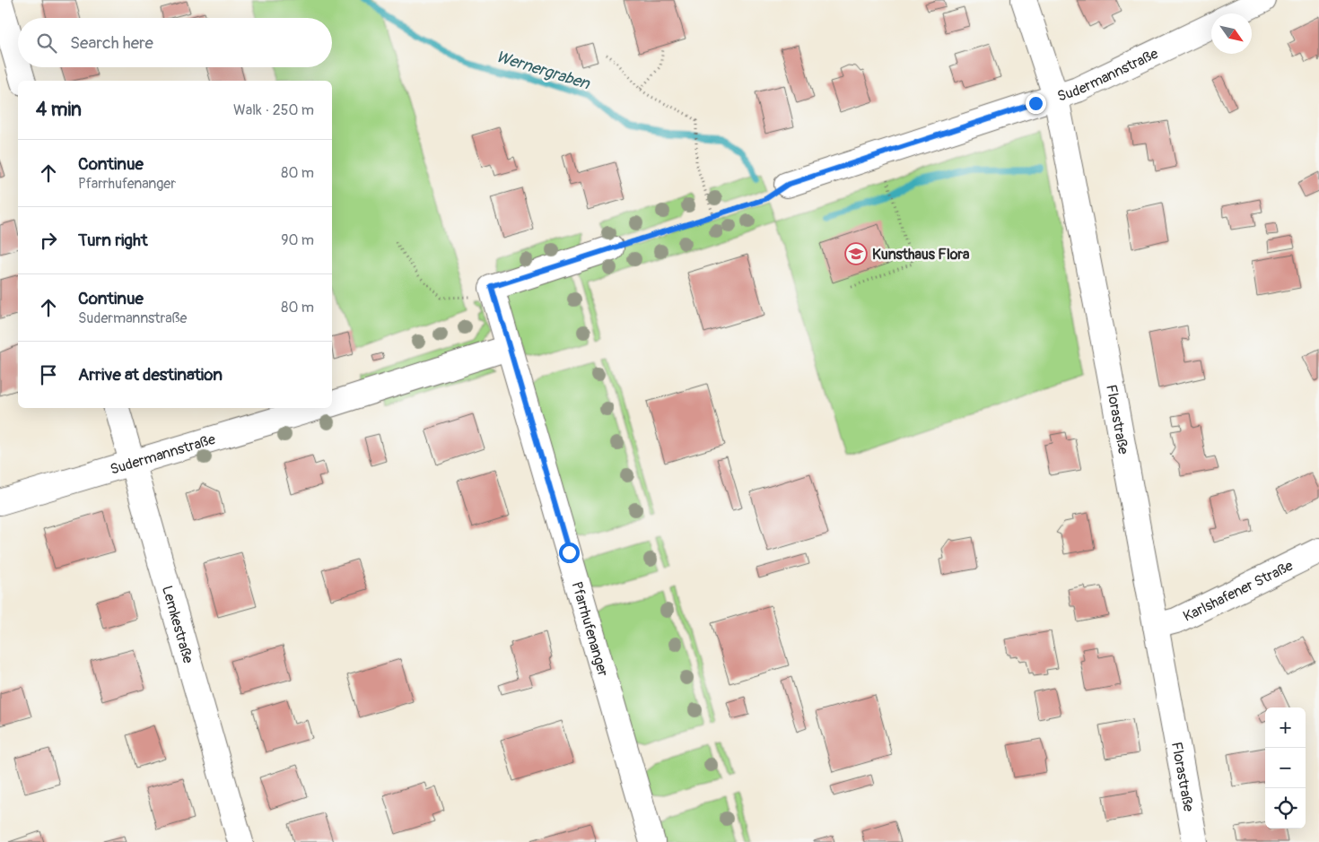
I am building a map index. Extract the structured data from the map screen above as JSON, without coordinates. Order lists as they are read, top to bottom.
{
  "streets": {
    "street": [
      "Sudermannstraße",
      "Florastraße",
      "Karlshafener Straße",
      "Lemkestraße",
      "Pfarrhufenanger"
    ]
  },
  "crossings": [
    ["Sudermannstraße", "Florastraße"],
    ["Sudermannstraße", "Lemkestraße"],
    ["Florastraße", "Karlshafener Straße"]
  ],
  "water": ["Wernergraben"],
  "places": {
    "school or university": ["Kunsthaus Flora"]
  },
  "north": "bottom right",
  "page": {
    "search": "Search here",
    "heading": ["4 min", "Walk · 250 m"],
    "list": [
      ["Continue", "Pfarrhufenanger", "80 m"],
      ["Turn right", "90 m"],
      ["Continue", "Sudermannstraße", "80 m"],
      "Arrive at destination"
    ],
    "map_buttons": ["+", "−"]
  }
}
